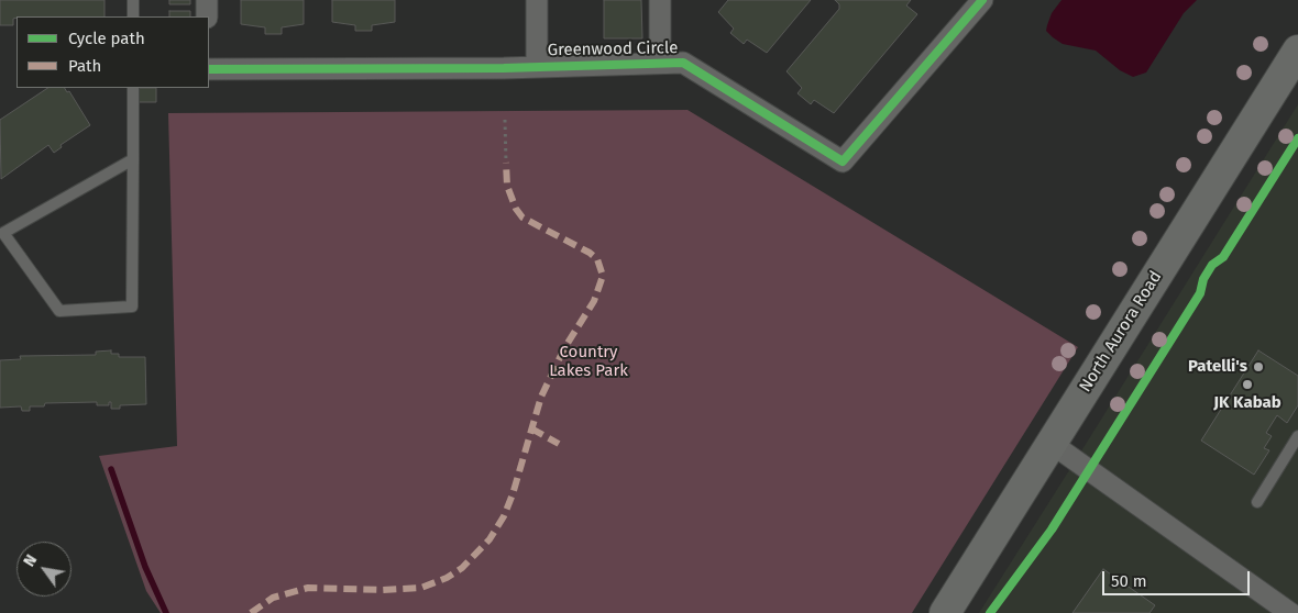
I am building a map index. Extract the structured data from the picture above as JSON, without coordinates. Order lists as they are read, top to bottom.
{
  "streets": {
    "main road": ["North Aurora Road"],
    "street": ["Greenwood Circle"]
  },
  "parks": ["Country Lakes Park"],
  "places": ["Patelli's", "JK Kabab"],
  "legend": ["Cycle path", "Path"],
  "scale_bar": "50 m",
  "north": "top left"
}
